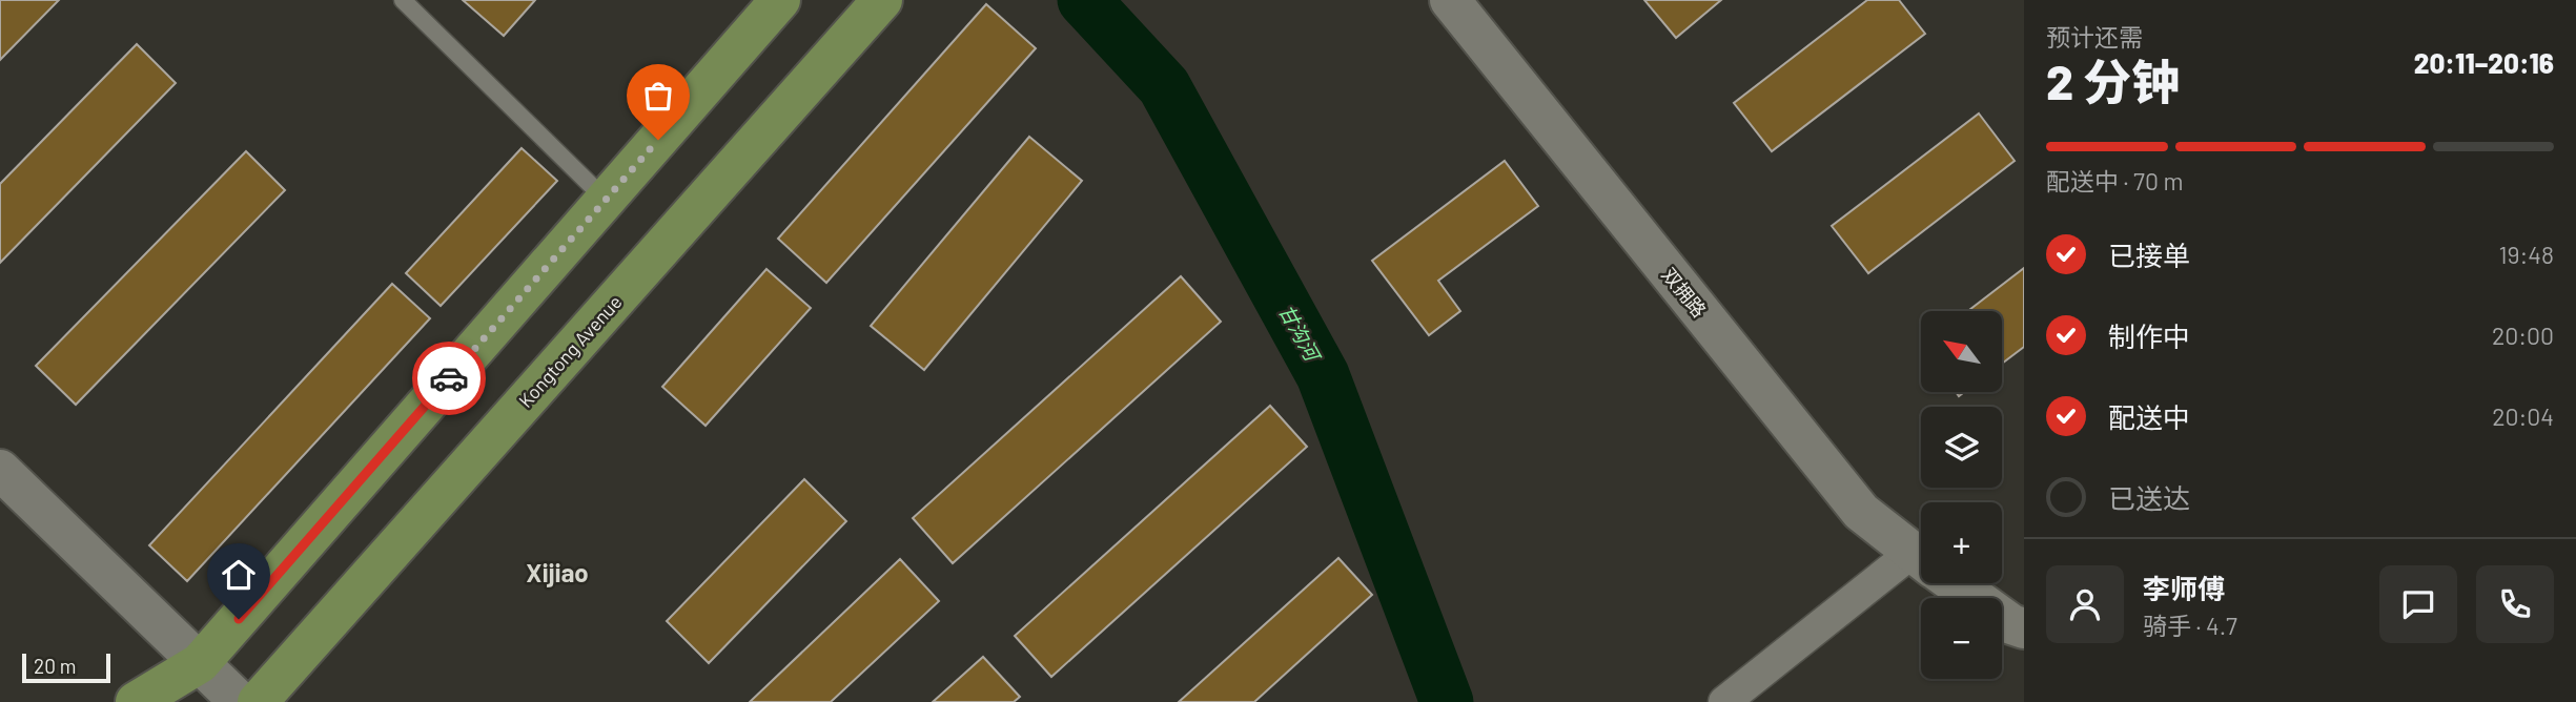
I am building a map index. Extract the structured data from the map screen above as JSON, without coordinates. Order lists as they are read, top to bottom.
{
  "streets": {
    "main road": ["双拥路", "Kongtong Avenue"]
  },
  "districts": ["Xijiao"],
  "water": ["甘沟河"],
  "scale_bar": "20 m",
  "north": "top left",
  "page": {
    "heading": ["2 分钟", "预计还需", "20:11–20:16"],
    "panel": ["李师傅", "骑手 · 4.7"],
    "bar": "配送中 · 70 m",
    "list": [
      ["已接单", "19:48"],
      ["制作中", "20:00"],
      ["配送中", "20:04"],
      "已送达"
    ],
    "map_buttons": ["+", "−"],
    "scale": "20 m"
  }
}
